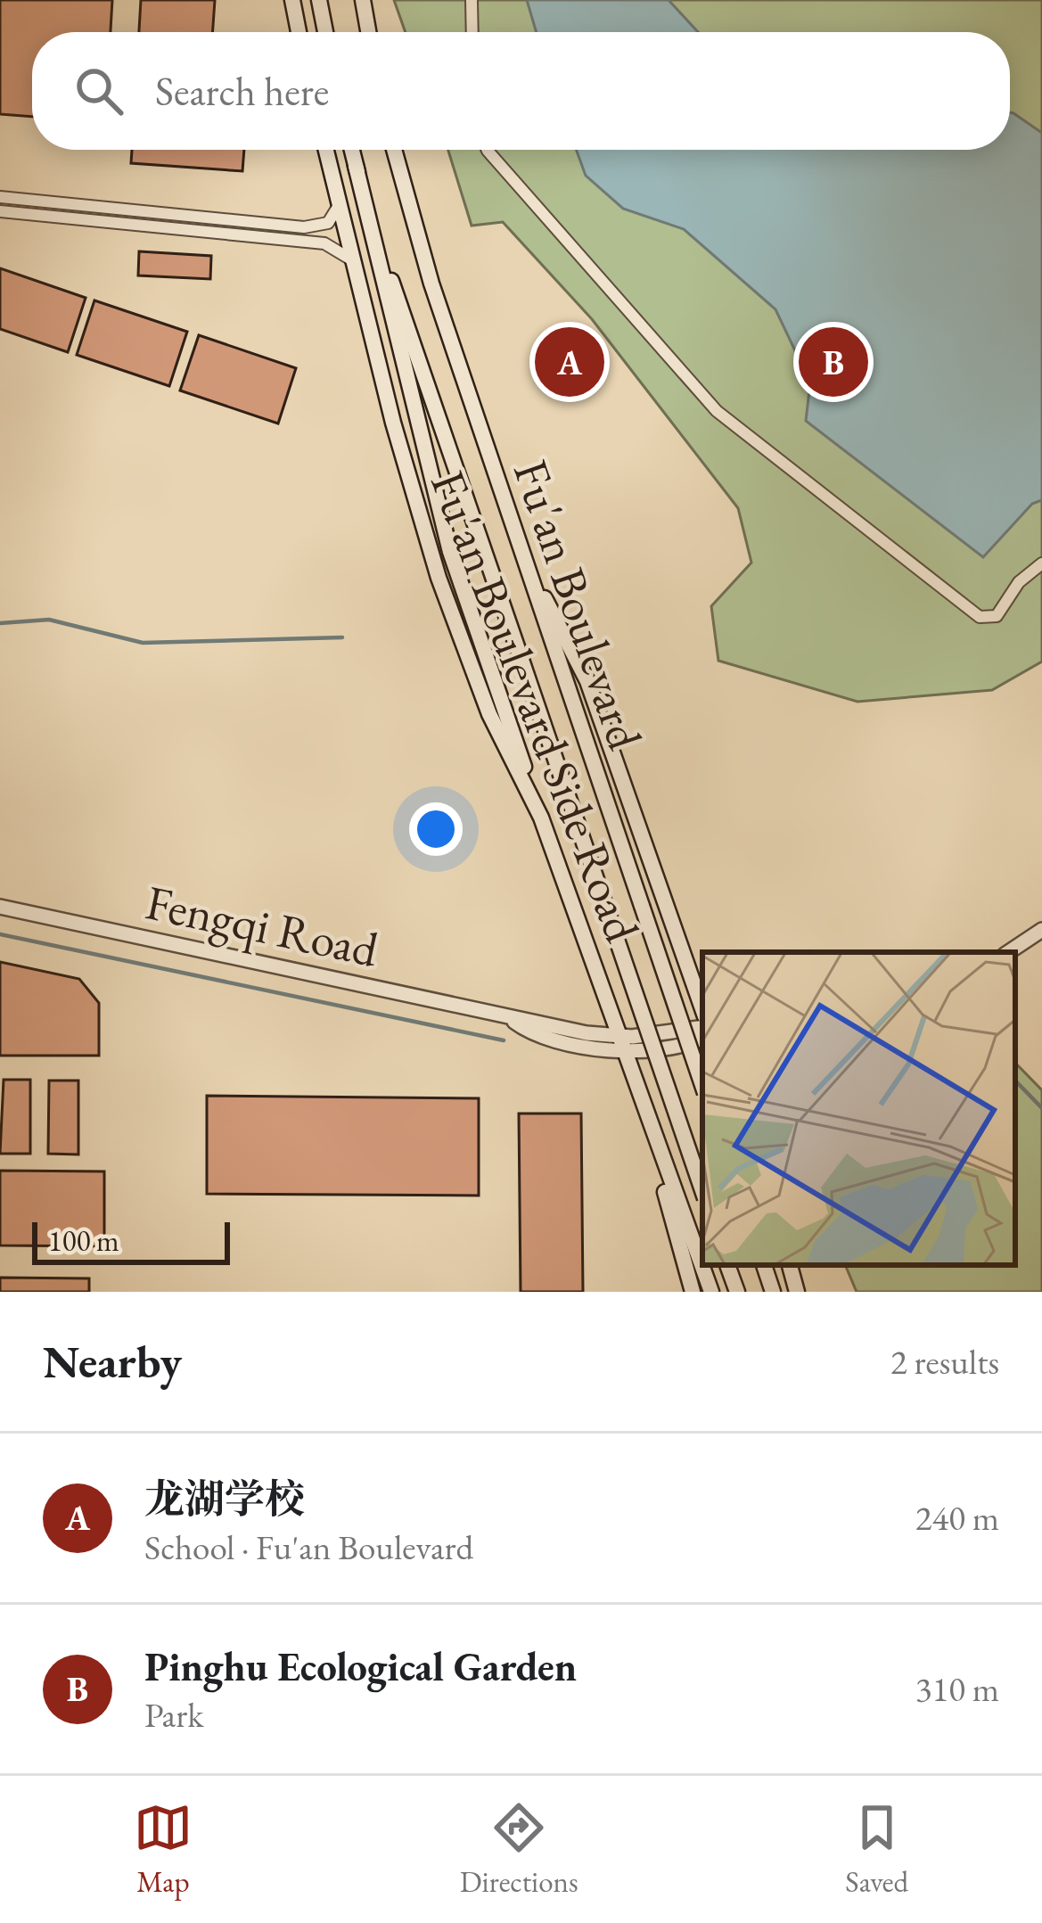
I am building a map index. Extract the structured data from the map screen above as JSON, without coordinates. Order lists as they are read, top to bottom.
{
  "streets": {
    "main road": ["Fu'an Boulevard", "Fu'an Boulevard Side Road"],
    "street": ["Fengqi Road"]
  },
  "crossings": [
    ["Fu'an Boulevard", "Fu'an Boulevard Side Road"],
    ["Fu'an Boulevard Side Road", "Fengqi Road"]
  ],
  "scale_bar": "100 m",
  "page": {
    "search": "Search here",
    "pins": ["A", "B"],
    "scale": "100 m",
    "heading": ["Nearby", "2 results"],
    "list": [
      {
        "mark": "A",
        "name": "龙湖学校",
        "note": "School · Fu'an Boulevard",
        "value": "240 m"
      },
      {
        "mark": "B",
        "name": "Pinghu Ecological Garden",
        "note": "Park",
        "value": "310 m"
      }
    ],
    "nav": ["Map", "Directions", "Saved"]
  }
}
